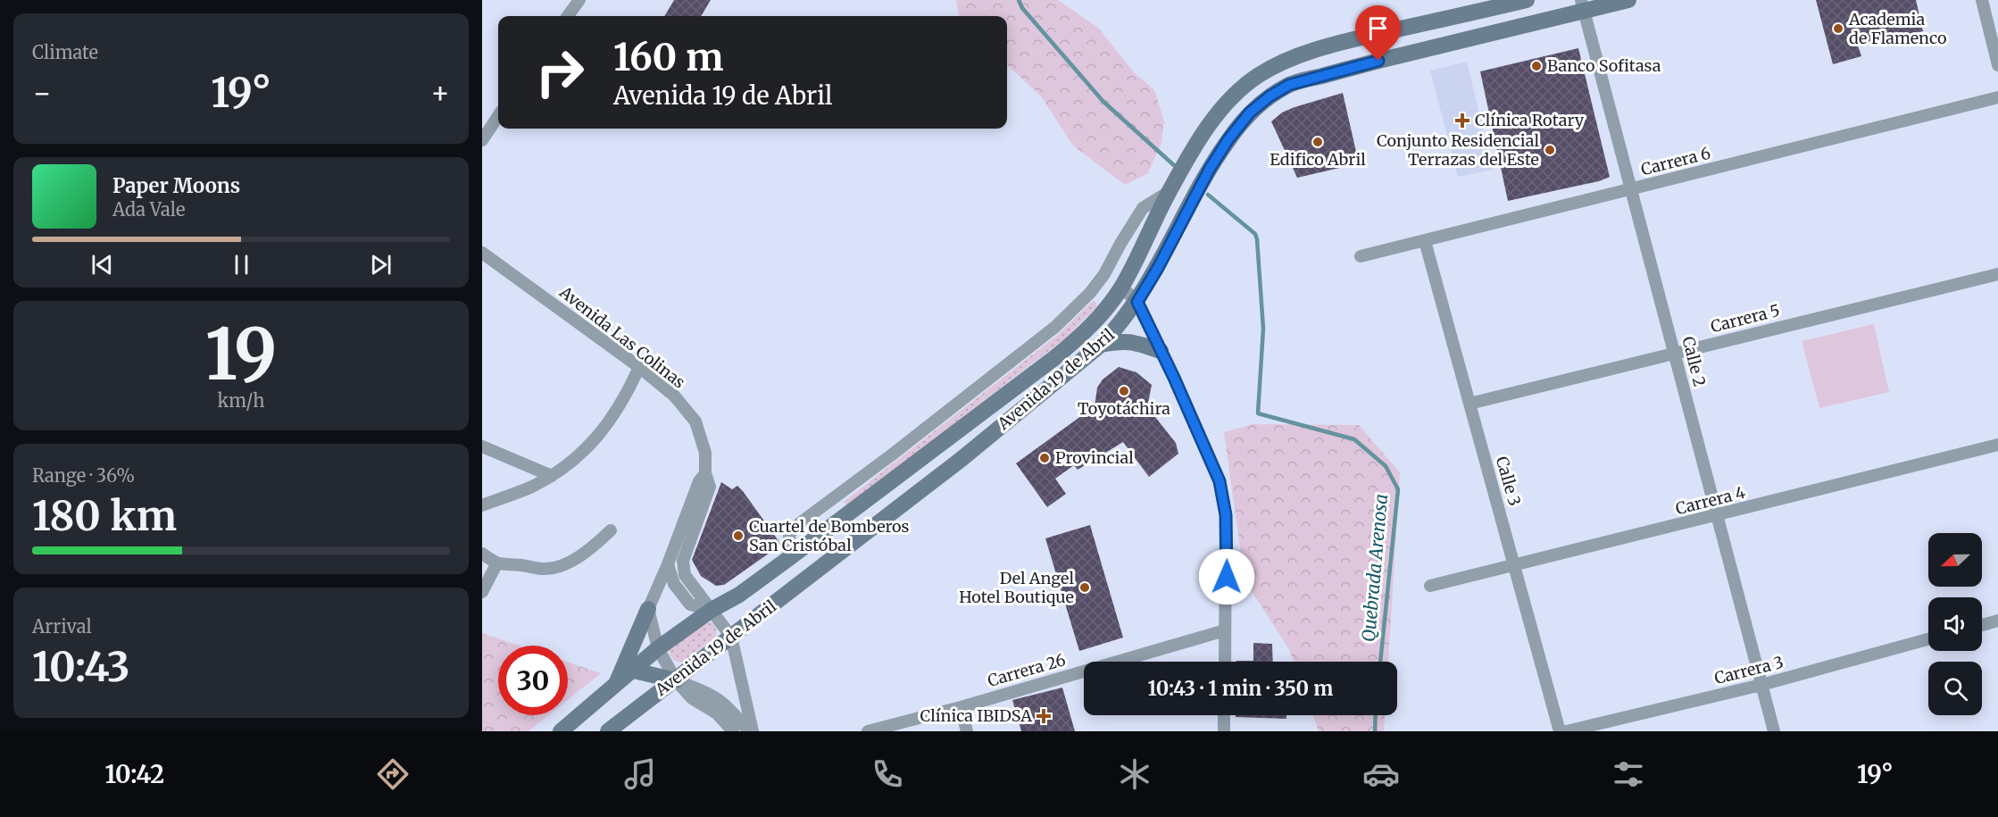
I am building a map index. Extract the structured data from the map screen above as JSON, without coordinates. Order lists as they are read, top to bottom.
{
  "streets": {
    "main road": ["Avenida 19 de Abril"],
    "street": [
      "Carrera 6",
      "Carrera 5",
      "Avenida Las Colinas",
      "Calle 2",
      "Calle 3",
      "Carrera 4",
      "Carrera 26",
      "Carrera 3"
    ]
  },
  "crossings": [
    ["Carrera 6", "Calle 2"],
    ["Carrera 6", "Calle 3"],
    ["Carrera 5", "Calle 2"],
    ["Carrera 5", "Calle 3"],
    ["Avenida Las Colinas", "Avenida 19 de Abril"],
    ["Calle 2", "Avenida 19 de Abril"],
    ["Calle 2", "Carrera 4"],
    ["Calle 2", "Carrera 3"],
    ["Calle 3", "Carrera 4"]
  ],
  "water": ["Quebrada Arenosa"],
  "places": {
    "other": [
      "Academia de Flamenco",
      "Banco Sofitasa",
      "Edifico Abril",
      "Conjunto Residencial Terrazas del Este",
      "Toyotáchira",
      "Provincial",
      "Cuartel de Bomberos San Cristóbal",
      "Del Angel Hotel Boutique"
    ],
    "health": ["Clínica Rotary", "Clínica IBIDSA"]
  },
  "north": "left",
  "page": {
    "tile": [
      "Climate",
      ["19", "km/h"],
      ["Range · 36%", "180 km"],
      ["Arrival", "10:43"]
    ],
    "turn": ["160 m", "Avenida 19 de Abril"],
    "heat": ["−", "19°", "+"],
    "song": ["Paper Moons", "Ada Vale"],
    "limit": "30",
    "trip": "10:43 · 1 min · 350 m",
    "tabs": ["10:42", "19°"]
  }
}
